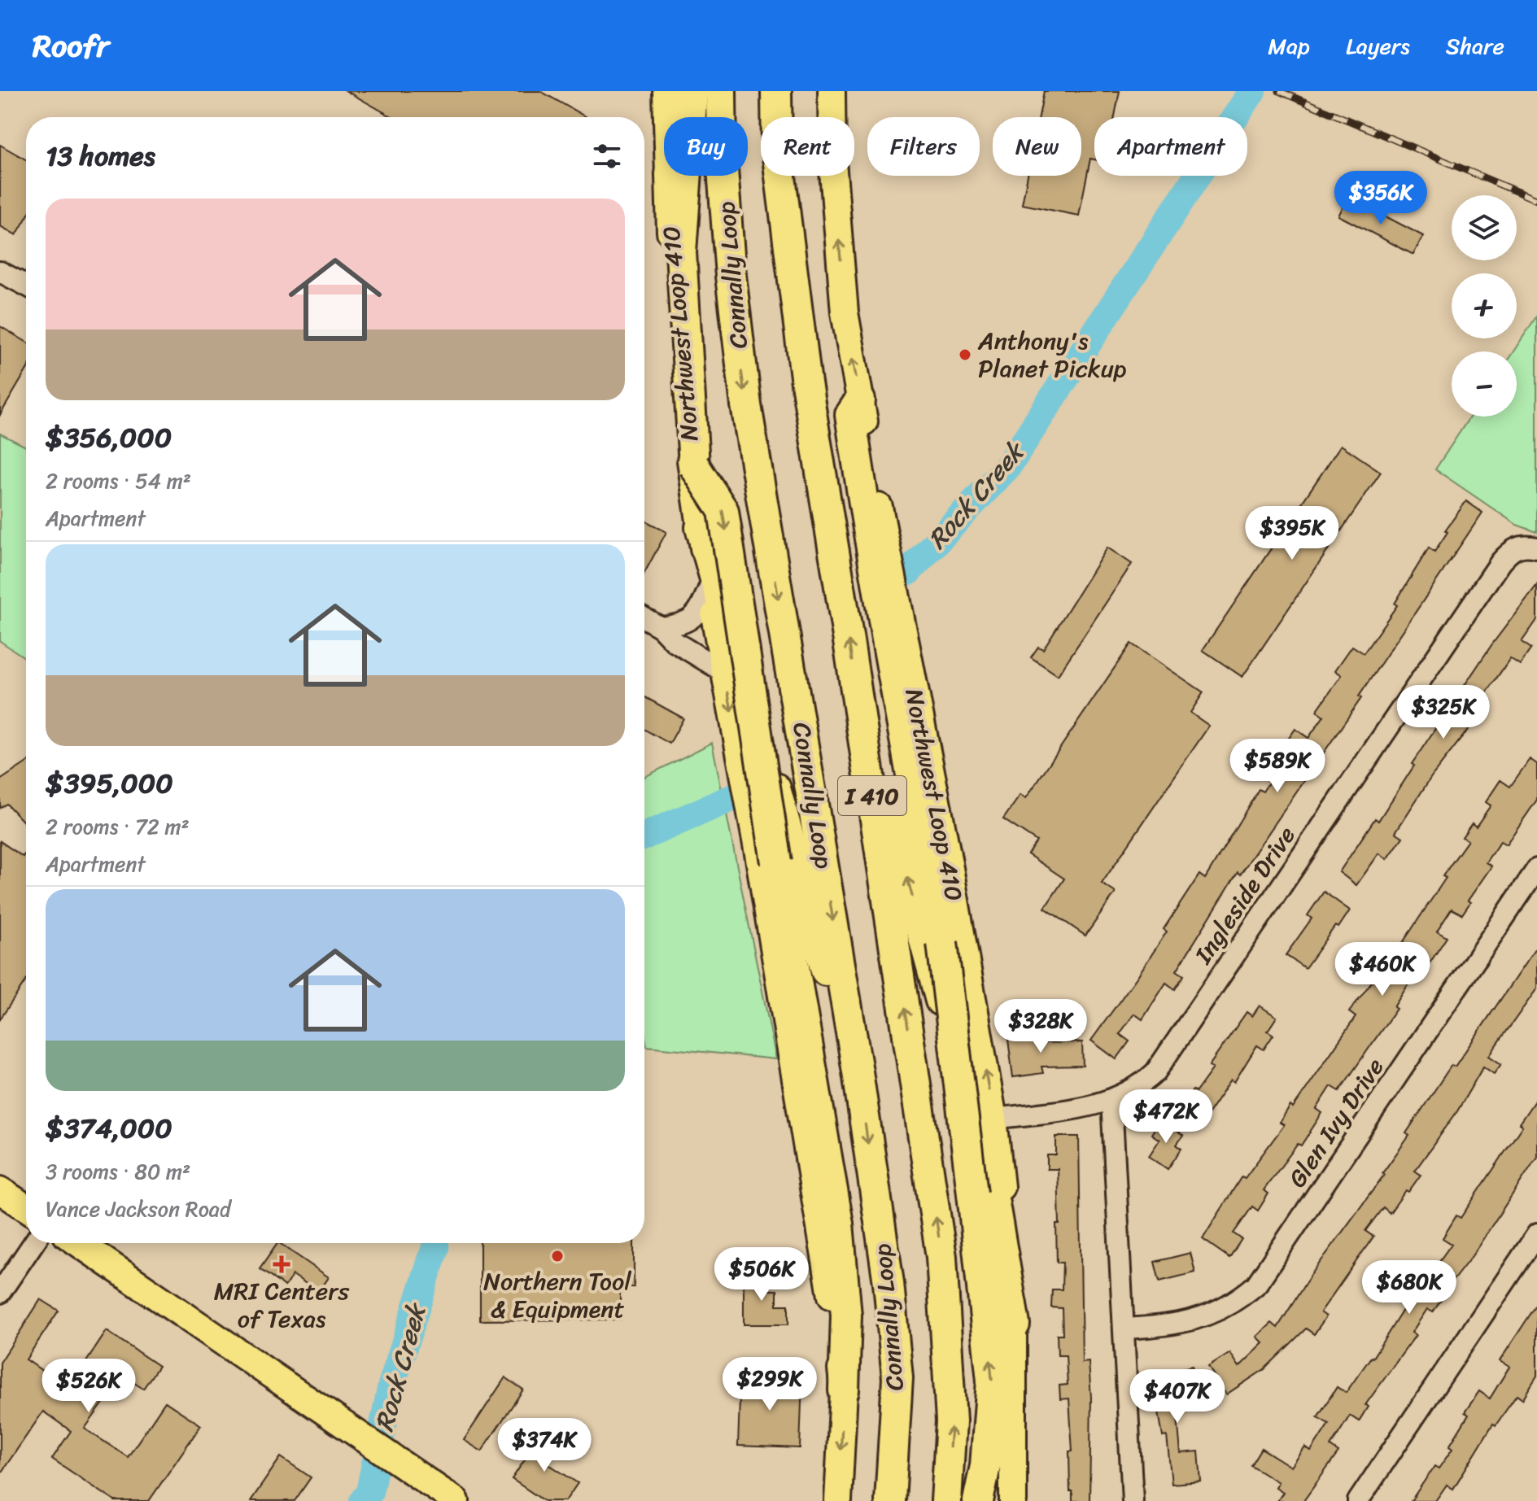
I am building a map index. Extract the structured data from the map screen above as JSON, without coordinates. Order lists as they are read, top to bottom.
{
  "streets": {
    "highway": ["Connally Loop", "I 410"],
    "main road": ["Northwest Loop 410"],
    "street": ["Ingleside Drive", "Glen Ivy Drive"]
  },
  "crossings": [
    ["Northwest Loop 410", "Ingleside Drive"]
  ],
  "water": ["Rock Creek"],
  "places": {
    "other": ["Anthony's Planet Pickup", "Northern Tool & Equipment"],
    "health": ["MRI Centers of Texas"]
  },
  "page": {
    "header": "Roofr",
    "nav": ["Map", "Layers", "Share"],
    "chip": [
      "Buy",
      "Rent",
      "Filters",
      "New",
      "Apartment"
    ],
    "heading": "13 homes",
    "price": [
      "$356K",
      "$395K",
      "$325K",
      "$589K",
      "$460K",
      "$328K",
      "$472K",
      "$506K",
      "$680K",
      "$299K",
      "$526K",
      "$407K",
      "$374K"
    ],
    "map_buttons": ["+", "−"],
    "list": [
      {
        "name": "$356,000",
        "note": "2 rooms · 54 m² · Apartment"
      },
      {
        "name": "$395,000",
        "note": "2 rooms · 72 m² · Apartment"
      },
      {
        "name": "$374,000",
        "note": "3 rooms · 80 m² · Vance Jackson Road"
      }
    ]
  }
}
